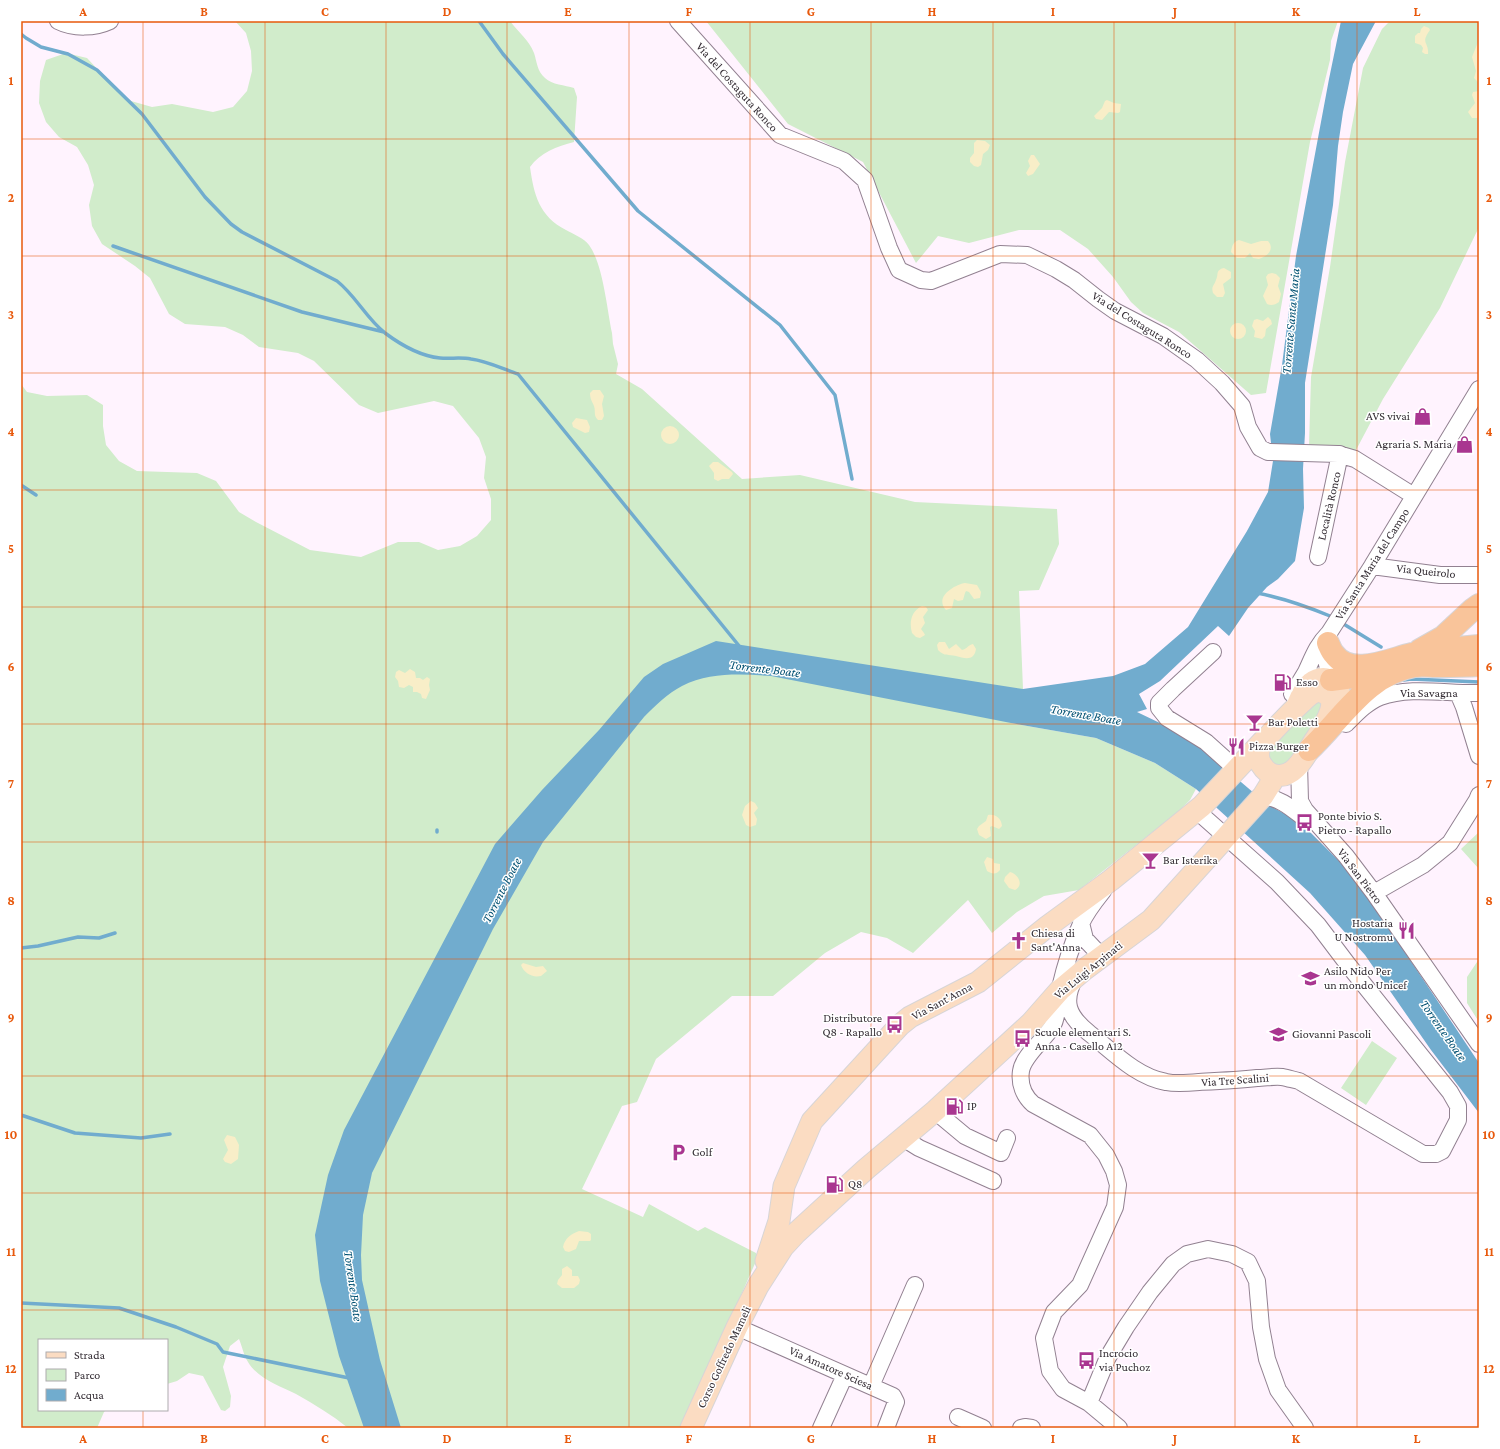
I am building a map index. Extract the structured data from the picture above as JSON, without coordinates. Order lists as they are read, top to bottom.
{
  "streets": {
    "main road": ["Via Luigi Arpinati", "Via Sant'Anna", "Corso Goffredo Mameli"],
    "street": [
      "Via del Costaguta Ronco",
      "Località Ronco",
      "Via Santa Maria del Campo",
      "Via Queirolo",
      "Via Savagna",
      "Via San Pietro",
      "Via Tre Scalini",
      "Via Amatore Sciesa"
    ]
  },
  "crossings": [
    ["Via del Costaguta Ronco", "Località Ronco"],
    ["Via Santa Maria del Campo", "Via Queirolo"],
    ["Via Santa Maria del Campo", "Via Sant'Anna"],
    ["Via Savagna", "Via San Pietro"],
    ["Via Luigi Arpinati", "Via Sant'Anna"],
    ["Via Luigi Arpinati", "Via Tre Scalini"],
    ["Via Luigi Arpinati", "Corso Goffredo Mameli"],
    ["Via Sant'Anna", "Corso Goffredo Mameli"],
    ["Corso Goffredo Mameli", "Via Amatore Sciesa"]
  ],
  "water": ["Torrente Santa Maria", "Torrente Boate"],
  "places": {
    "shop": ["AVS vivai", "Agraria S. Maria"],
    "fuel station": ["Esso", "IP", "Q8"],
    "bar": ["Bar Poletti", "Bar Isterika"],
    "restaurant": ["Pizza Burger", "Hostaria U Nostromu"],
    "bus stop": [
      "Ponte bivio S. Pietro - Rapallo",
      "Distributore Q8 - Rapallo",
      "Scuole elementari S. Anna - Casello A12",
      "Incrocio via Puchoz"
    ],
    "church": ["Chiesa di Sant'Anna"],
    "school or university": ["Asilo Nido Per un mondo Unicef", "Giovanni Pascoli"],
    "parking": ["Golf"]
  },
  "legend": ["Strada", "Parco", "Acqua"],
  "grid": {
    "columns": [
      "A",
      "B",
      "C",
      "D",
      "E",
      "F",
      "G",
      "H",
      "I",
      "J",
      "K",
      "L"
    ],
    "rows": [
      "1",
      "2",
      "3",
      "4",
      "5",
      "6",
      "7",
      "8",
      "9",
      "10",
      "11",
      "12"
    ]
  }
}
